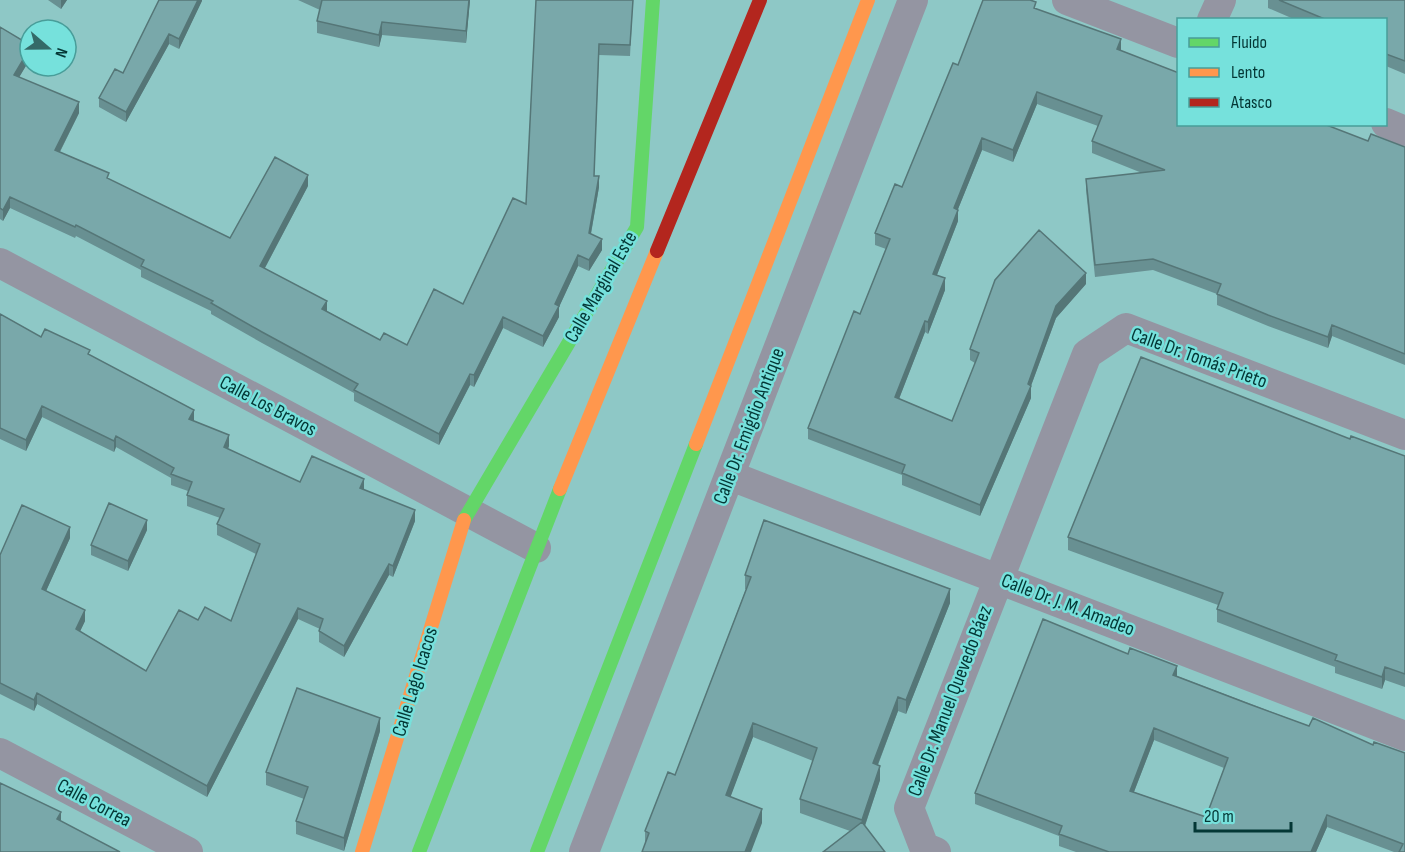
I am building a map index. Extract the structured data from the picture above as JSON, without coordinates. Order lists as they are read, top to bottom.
{
  "streets": {
    "street": [
      "Calle Marginal Este",
      "Calle Dr. Tomás Prieto",
      "Calle Los Bravos",
      "Calle Dr. Emigdio Antique",
      "Calle Dr. J. M. Amadeo",
      "Calle Lago Icacos",
      "Calle Dr. Manuel Quevedo Báez",
      "Calle Correa"
    ]
  },
  "crossings": [
    ["Calle Marginal Este", "Calle Los Bravos"],
    ["Calle Marginal Este", "Calle Lago Icacos"],
    ["Calle Dr. Tomás Prieto", "Calle Dr. J. M. Amadeo"],
    ["Calle Dr. Tomás Prieto", "Calle Dr. Manuel Quevedo Báez"],
    ["Calle Los Bravos", "Calle Lago Icacos"],
    ["Calle Dr. Emigdio Antique", "Calle Dr. J. M. Amadeo"],
    ["Calle Dr. J. M. Amadeo", "Calle Dr. Manuel Quevedo Báez"]
  ],
  "legend": ["Fluido", "Lento", "Atasco"],
  "scale_bar": "20 m",
  "north": "right"
}
